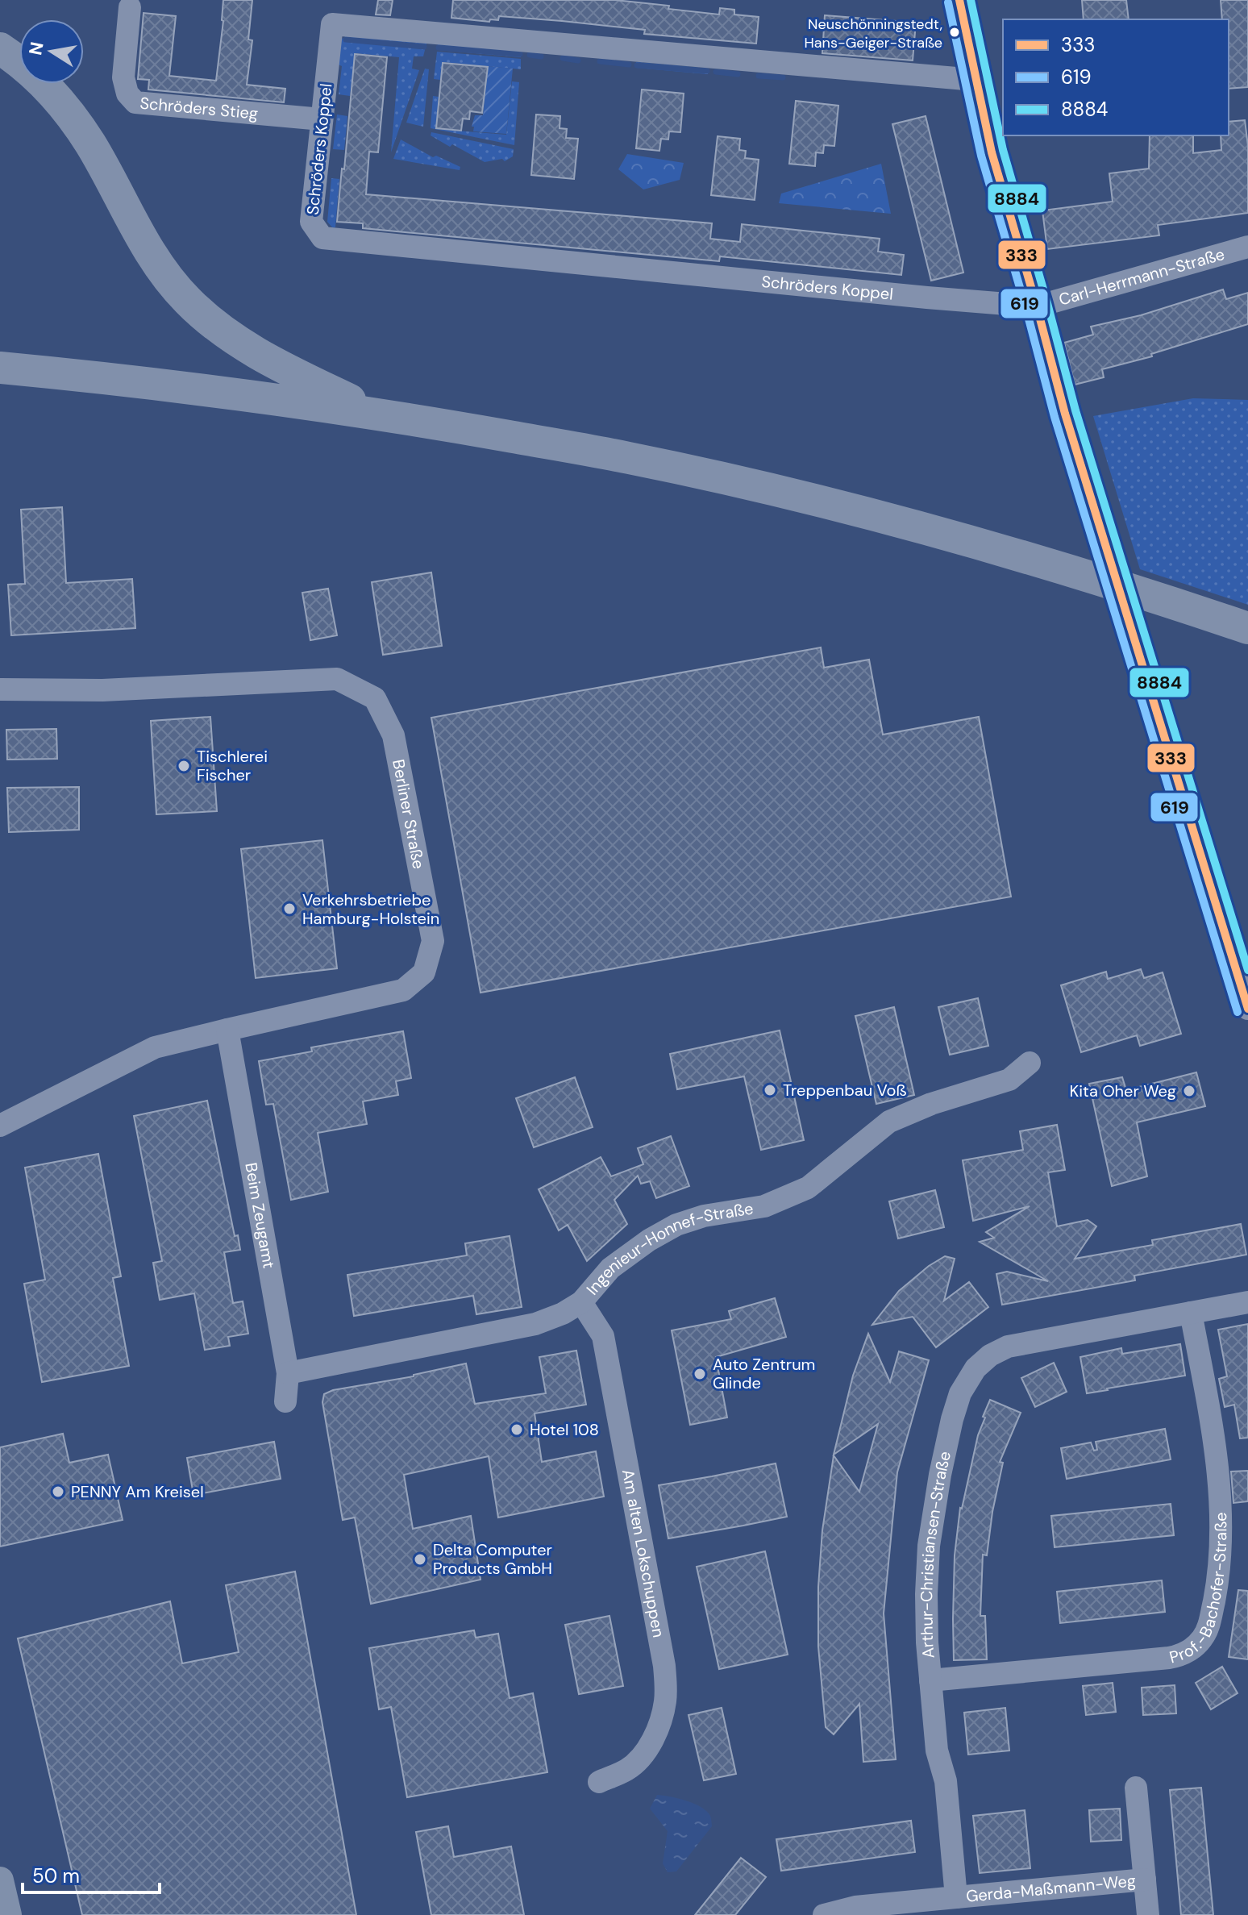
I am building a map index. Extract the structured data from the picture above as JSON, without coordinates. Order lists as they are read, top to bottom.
{
  "streets": {
    "street": [
      "Schröders Stieg",
      "Schröders Koppel",
      "Carl-Herrmann-Straße",
      "Berliner Straße",
      "Beim Zeugamt",
      "Ingenieur-Honnef-Straße",
      "Am alten Lokschuppen",
      "Arthur-Christiansen-Straße",
      "Prof.-Bachofer-Straße",
      "Gerda-Maßmann-Weg"
    ]
  },
  "crossings": [
    ["Schröders Stieg", "Schröders Koppel"],
    ["Schröders Koppel", "Carl-Herrmann-Straße"],
    ["Berliner Straße", "Beim Zeugamt"],
    ["Beim Zeugamt", "Ingenieur-Honnef-Straße"],
    ["Ingenieur-Honnef-Straße", "Am alten Lokschuppen"],
    ["Arthur-Christiansen-Straße", "Prof.-Bachofer-Straße"],
    ["Arthur-Christiansen-Straße", "Gerda-Maßmann-Weg"]
  ],
  "places": [
    "Neuschönningstedt, Hans-Geiger-Straße",
    "Tischlerei Fischer",
    "Verkehrsbetriebe Hamburg-Holstein",
    "Treppenbau Voß",
    "Kita Oher Weg",
    "Auto Zentrum Glinde",
    "Hotel 108",
    "PENNY Am Kreisel",
    "Delta Computer Products GmbH"
  ],
  "lines": ["transit line 333", "transit line 8884", "transit line 619"],
  "legend": ["333", "619", "8884"],
  "scale_bar": "50 m",
  "north": "left"
}
